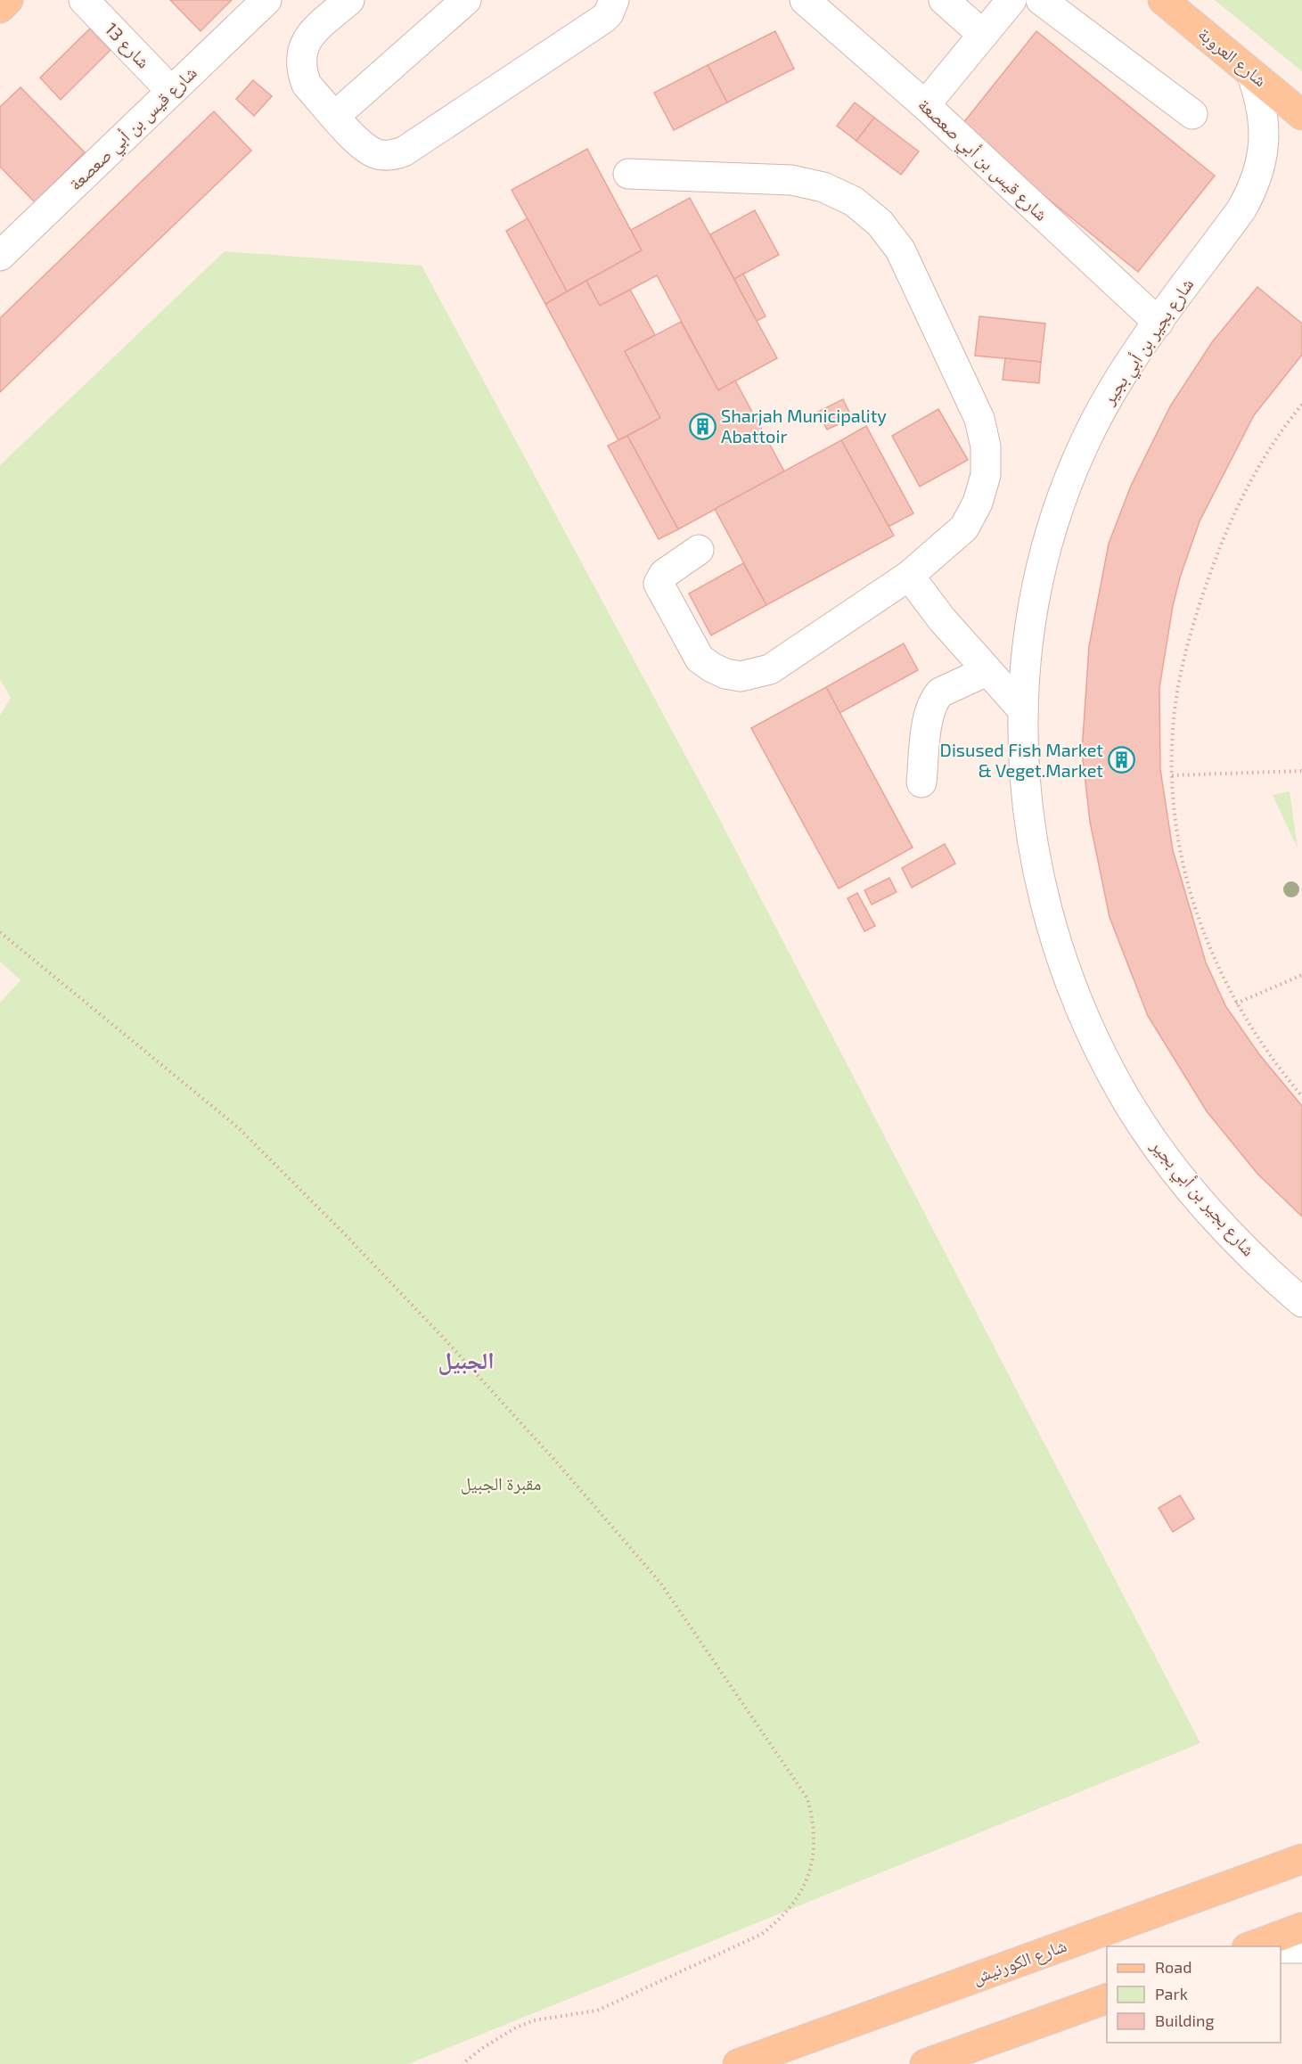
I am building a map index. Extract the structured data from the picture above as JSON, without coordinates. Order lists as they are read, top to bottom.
{
  "streets": {
    "main road": ["شارع العروبة", "شارع الكورنيش"],
    "street": ["شارع 13", "شارع قيس بن أبي صعصعة", "شارع بجير بن أبي بجير"]
  },
  "crossings": [
    ["شارع 13", "شارع قيس بن أبي صعصعة"],
    ["شارع العروبة", "شارع بجير بن أبي بجير"],
    ["شارع قيس بن أبي صعصعة", "شارع بجير بن أبي بجير"]
  ],
  "districts": ["الجبيل"],
  "parks": ["مقبرة الجبيل"],
  "places": {
    "building": ["Sharjah Municipality Abattoir", "Disused Fish Market & Veget.Market"]
  },
  "legend": ["Road", "Park", "Building"]
}
